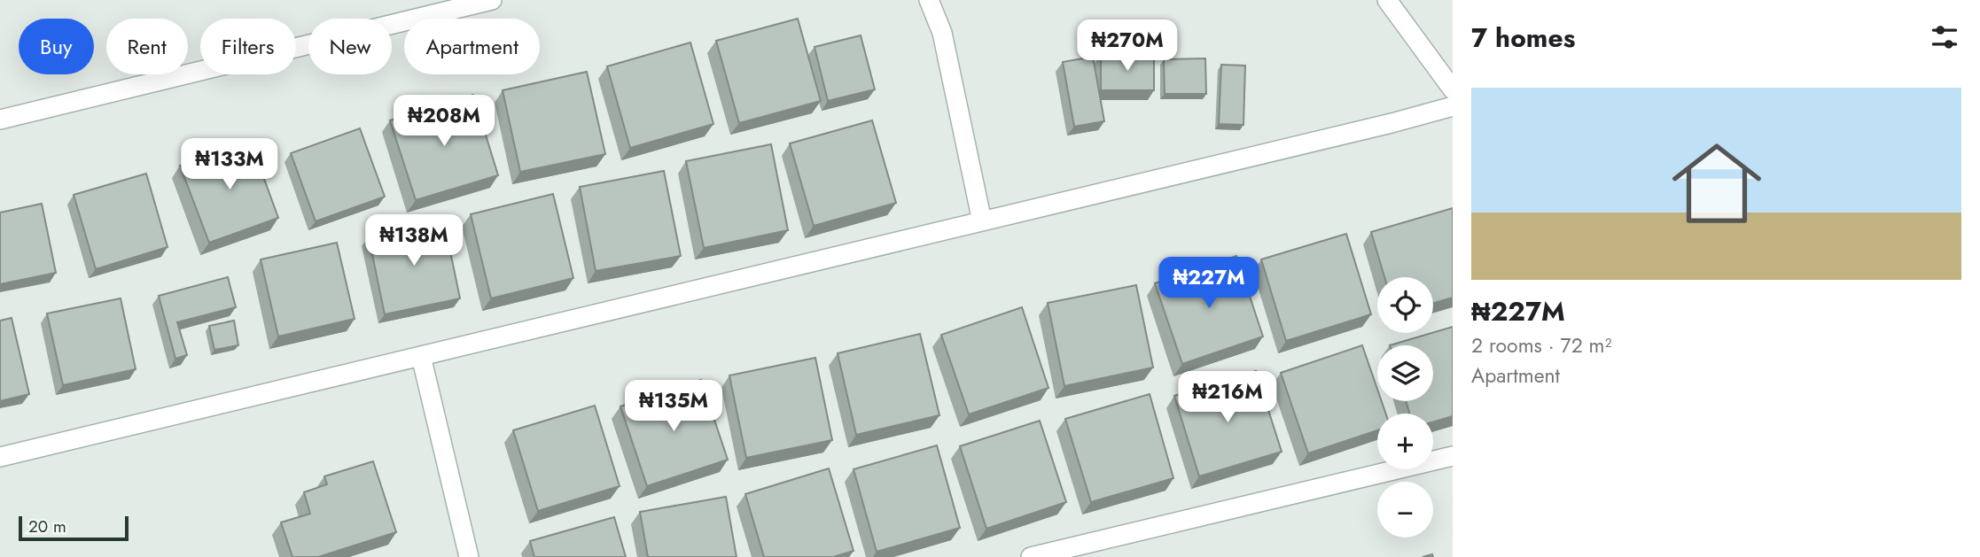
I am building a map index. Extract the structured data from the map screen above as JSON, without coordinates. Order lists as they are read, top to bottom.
{
  "scale_bar": "20 m",
  "page": {
    "heading": "7 homes",
    "chip": [
      "Buy",
      "Rent",
      "Filters",
      "New",
      "Apartment"
    ],
    "price": [
      "₦270M",
      "₦208M",
      "₦133M",
      "₦138M",
      "₦227M",
      "₦216M",
      "₦135M"
    ],
    "list": [
      {
        "name": "₦227M",
        "note": "2 rooms · 72 m² · Apartment"
      }
    ],
    "map_buttons": ["+", "−"],
    "scale": "20 m"
  }
}
